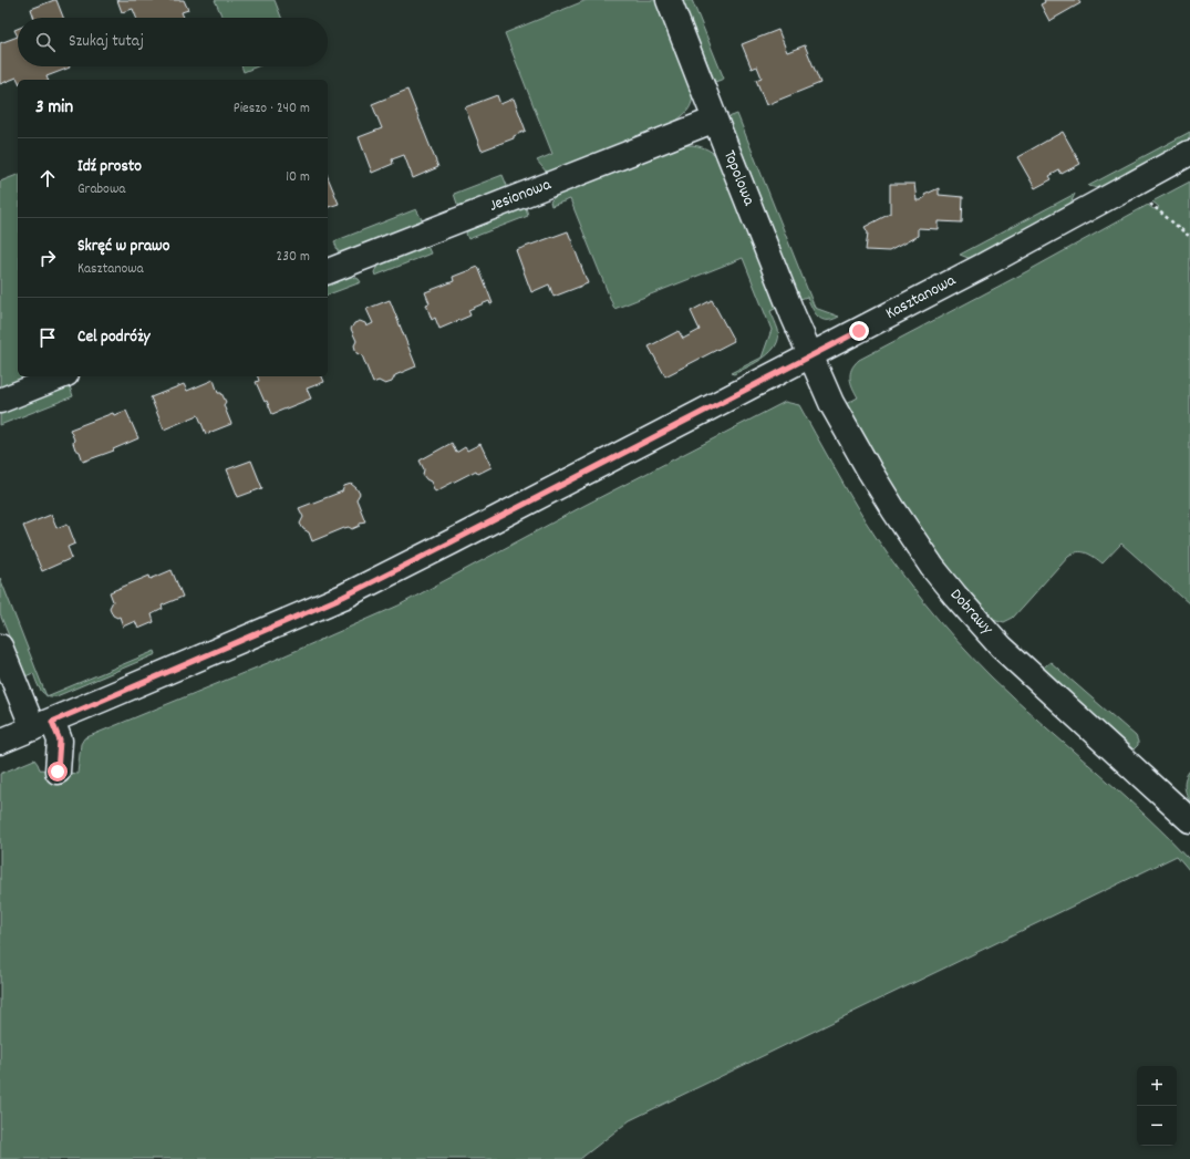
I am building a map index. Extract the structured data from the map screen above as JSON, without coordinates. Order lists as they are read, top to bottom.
{
  "streets": {
    "street": [
      "Topolowa",
      "Jesionowa",
      "Kasztanowa",
      "Dobrawy"
    ]
  },
  "crossings": [
    ["Topolowa", "Jesionowa"],
    ["Topolowa", "Kasztanowa"],
    ["Topolowa", "Dobrawy"],
    ["Kasztanowa", "Dobrawy"]
  ],
  "page": {
    "search": "Szukaj tutaj",
    "heading": ["3 min", "Pieszo · 240 m"],
    "list": [
      ["Idź prosto", "Grabowa", "10 m"],
      ["Skręć w prawo", "Kasztanowa", "230 m"],
      "Cel podróży"
    ],
    "map_buttons": ["+", "−"]
  }
}
